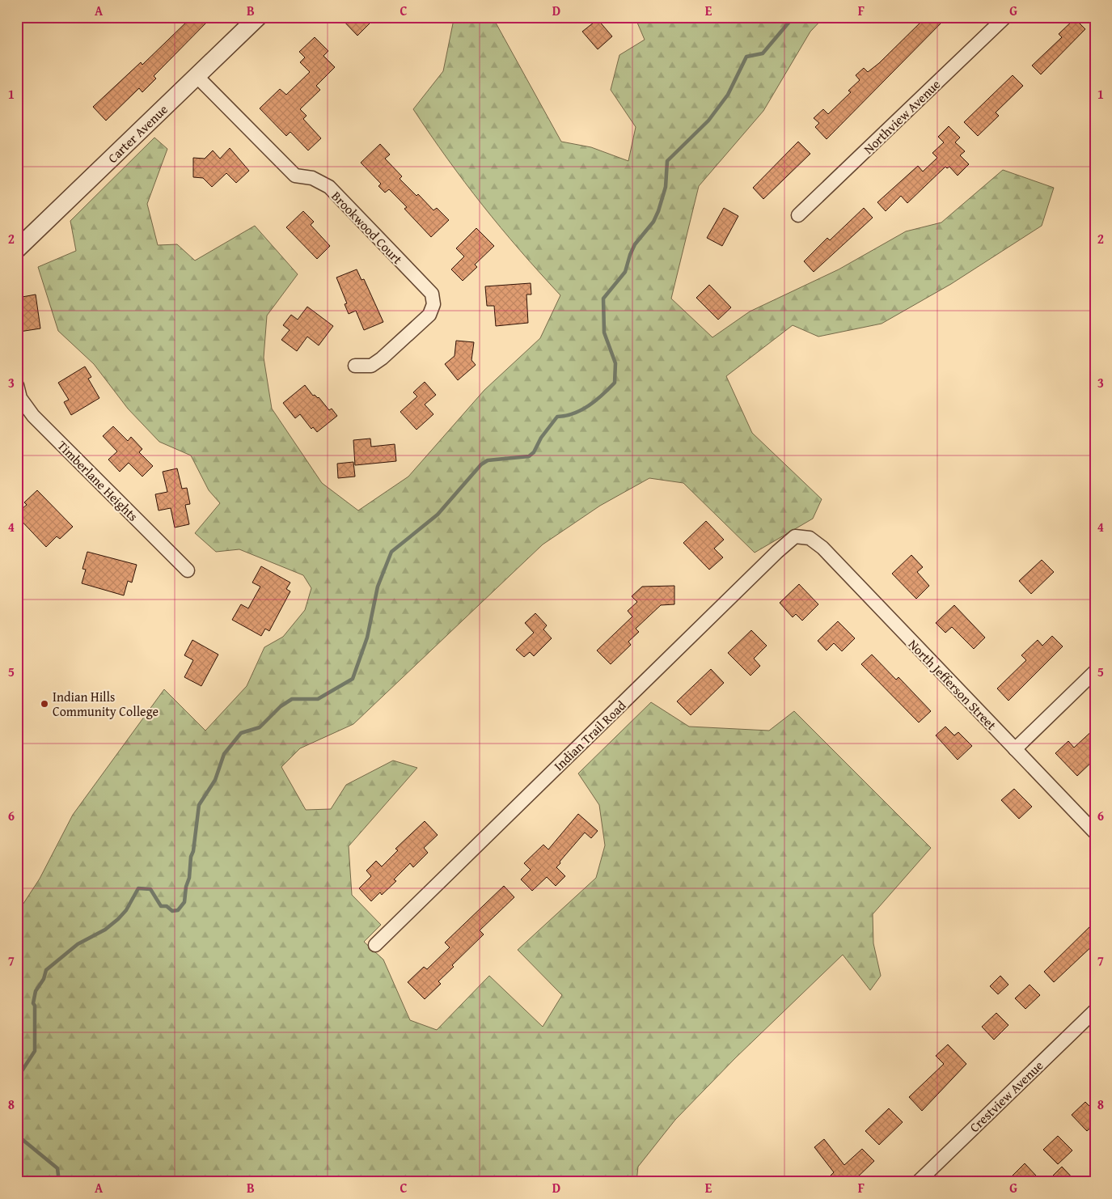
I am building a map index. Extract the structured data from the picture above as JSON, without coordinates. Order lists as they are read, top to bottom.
{
  "streets": {
    "street": [
      "Northview Avenue",
      "Carter Avenue",
      "Brookwood Court",
      "Timberlane Heights",
      "North Jefferson Street",
      "Indian Trail Road",
      "Crestview Avenue"
    ]
  },
  "crossings": [
    ["Carter Avenue", "Brookwood Court"],
    ["North Jefferson Street", "Indian Trail Road"]
  ],
  "places": ["Indian Hills Community College"],
  "grid": {
    "columns": [
      "A",
      "B",
      "C",
      "D",
      "E",
      "F",
      "G"
    ],
    "rows": [
      "1",
      "2",
      "3",
      "4",
      "5",
      "6",
      "7",
      "8"
    ]
  }
}
